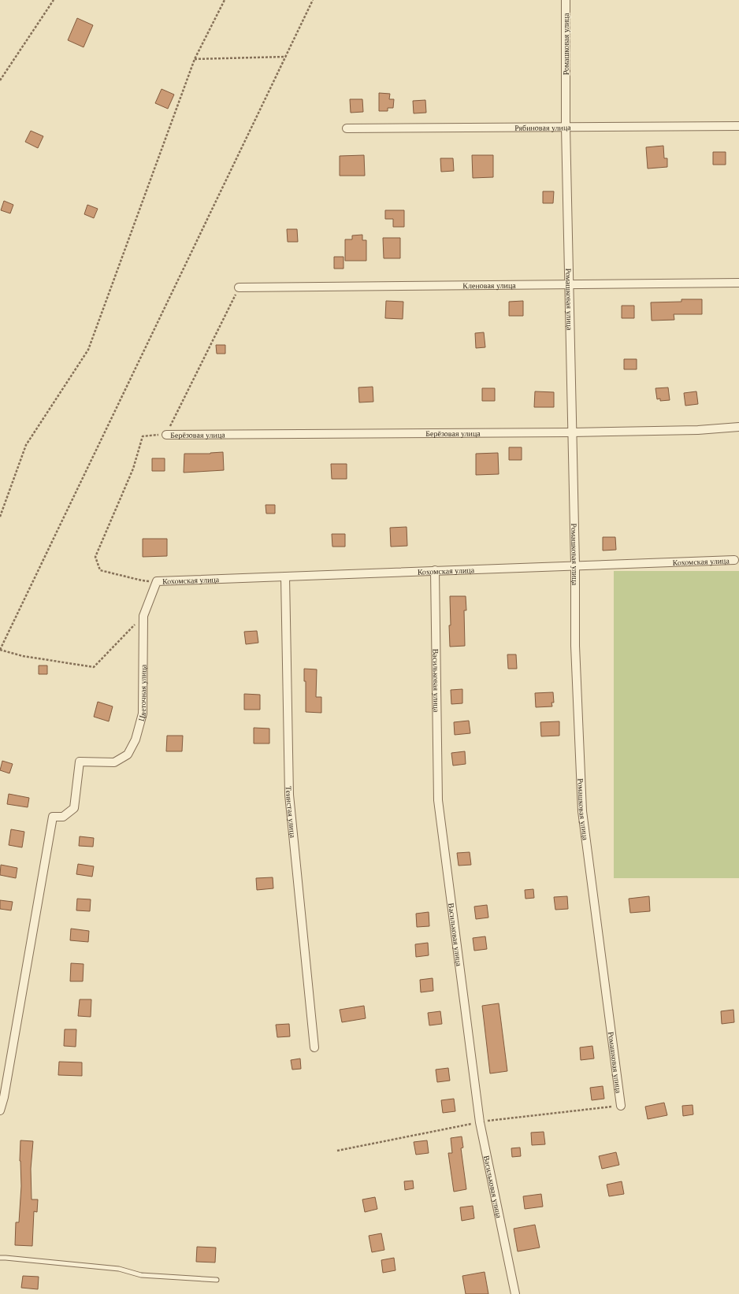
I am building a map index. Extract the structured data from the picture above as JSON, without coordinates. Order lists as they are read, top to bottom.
{
  "streets": {
    "street": [
      "Ромашковая улица",
      "Рябиновая улица",
      "Кленовая улица",
      "Берёзовая улица",
      "Кохомская улица",
      "Васильковая улица",
      "Цветочная улица",
      "Тенистая улица"
    ]
  },
  "crossings": [
    ["Ромашковая улица", "Рябиновая улица"],
    ["Ромашковая улица", "Кленовая улица"],
    ["Ромашковая улица", "Берёзовая улица"],
    ["Ромашковая улица", "Кохомская улица"],
    ["Кохомская улица", "Васильковая улица"],
    ["Кохомская улица", "Цветочная улица"],
    ["Кохомская улица", "Тенистая улица"]
  ]
}
